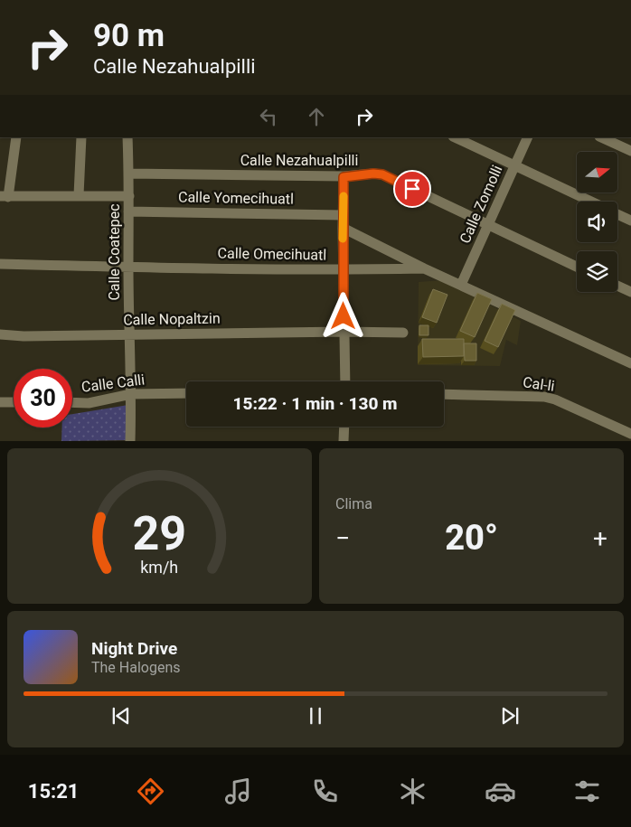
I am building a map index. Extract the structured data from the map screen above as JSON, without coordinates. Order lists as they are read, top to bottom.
{
  "streets": {
    "street": [
      "Calle Nezahualpilli",
      "Calle Yomecihuatl",
      "Calle Zomolli",
      "Calle Coatepec",
      "Calle Omecihuatl",
      "Calle Nopaltzin",
      "Calle Calli",
      "Cal-li"
    ]
  },
  "crossings": [
    ["Calle Nezahualpilli", "Calle Zomolli"],
    ["Calle Nezahualpilli", "Calle Coatepec"],
    ["Calle Yomecihuatl", "Calle Coatepec"],
    ["Calle Zomolli", "Calle Omecihuatl"],
    ["Calle Coatepec", "Calle Omecihuatl"],
    ["Calle Coatepec", "Calle Nopaltzin"],
    ["Calle Coatepec", "Calle Calli"]
  ],
  "north": "right",
  "page": {
    "turn": ["90 m", "Calle Nezahualpilli"],
    "limit": "30",
    "trip": "15:22 · 1 min · 130 m",
    "tile": "Clima",
    "heat": ["−", "20°", "+"],
    "song": ["Night Drive", "The Halogens"],
    "tabs": "15:21",
    "gauge": ["29", "km/h"]
  }
}
